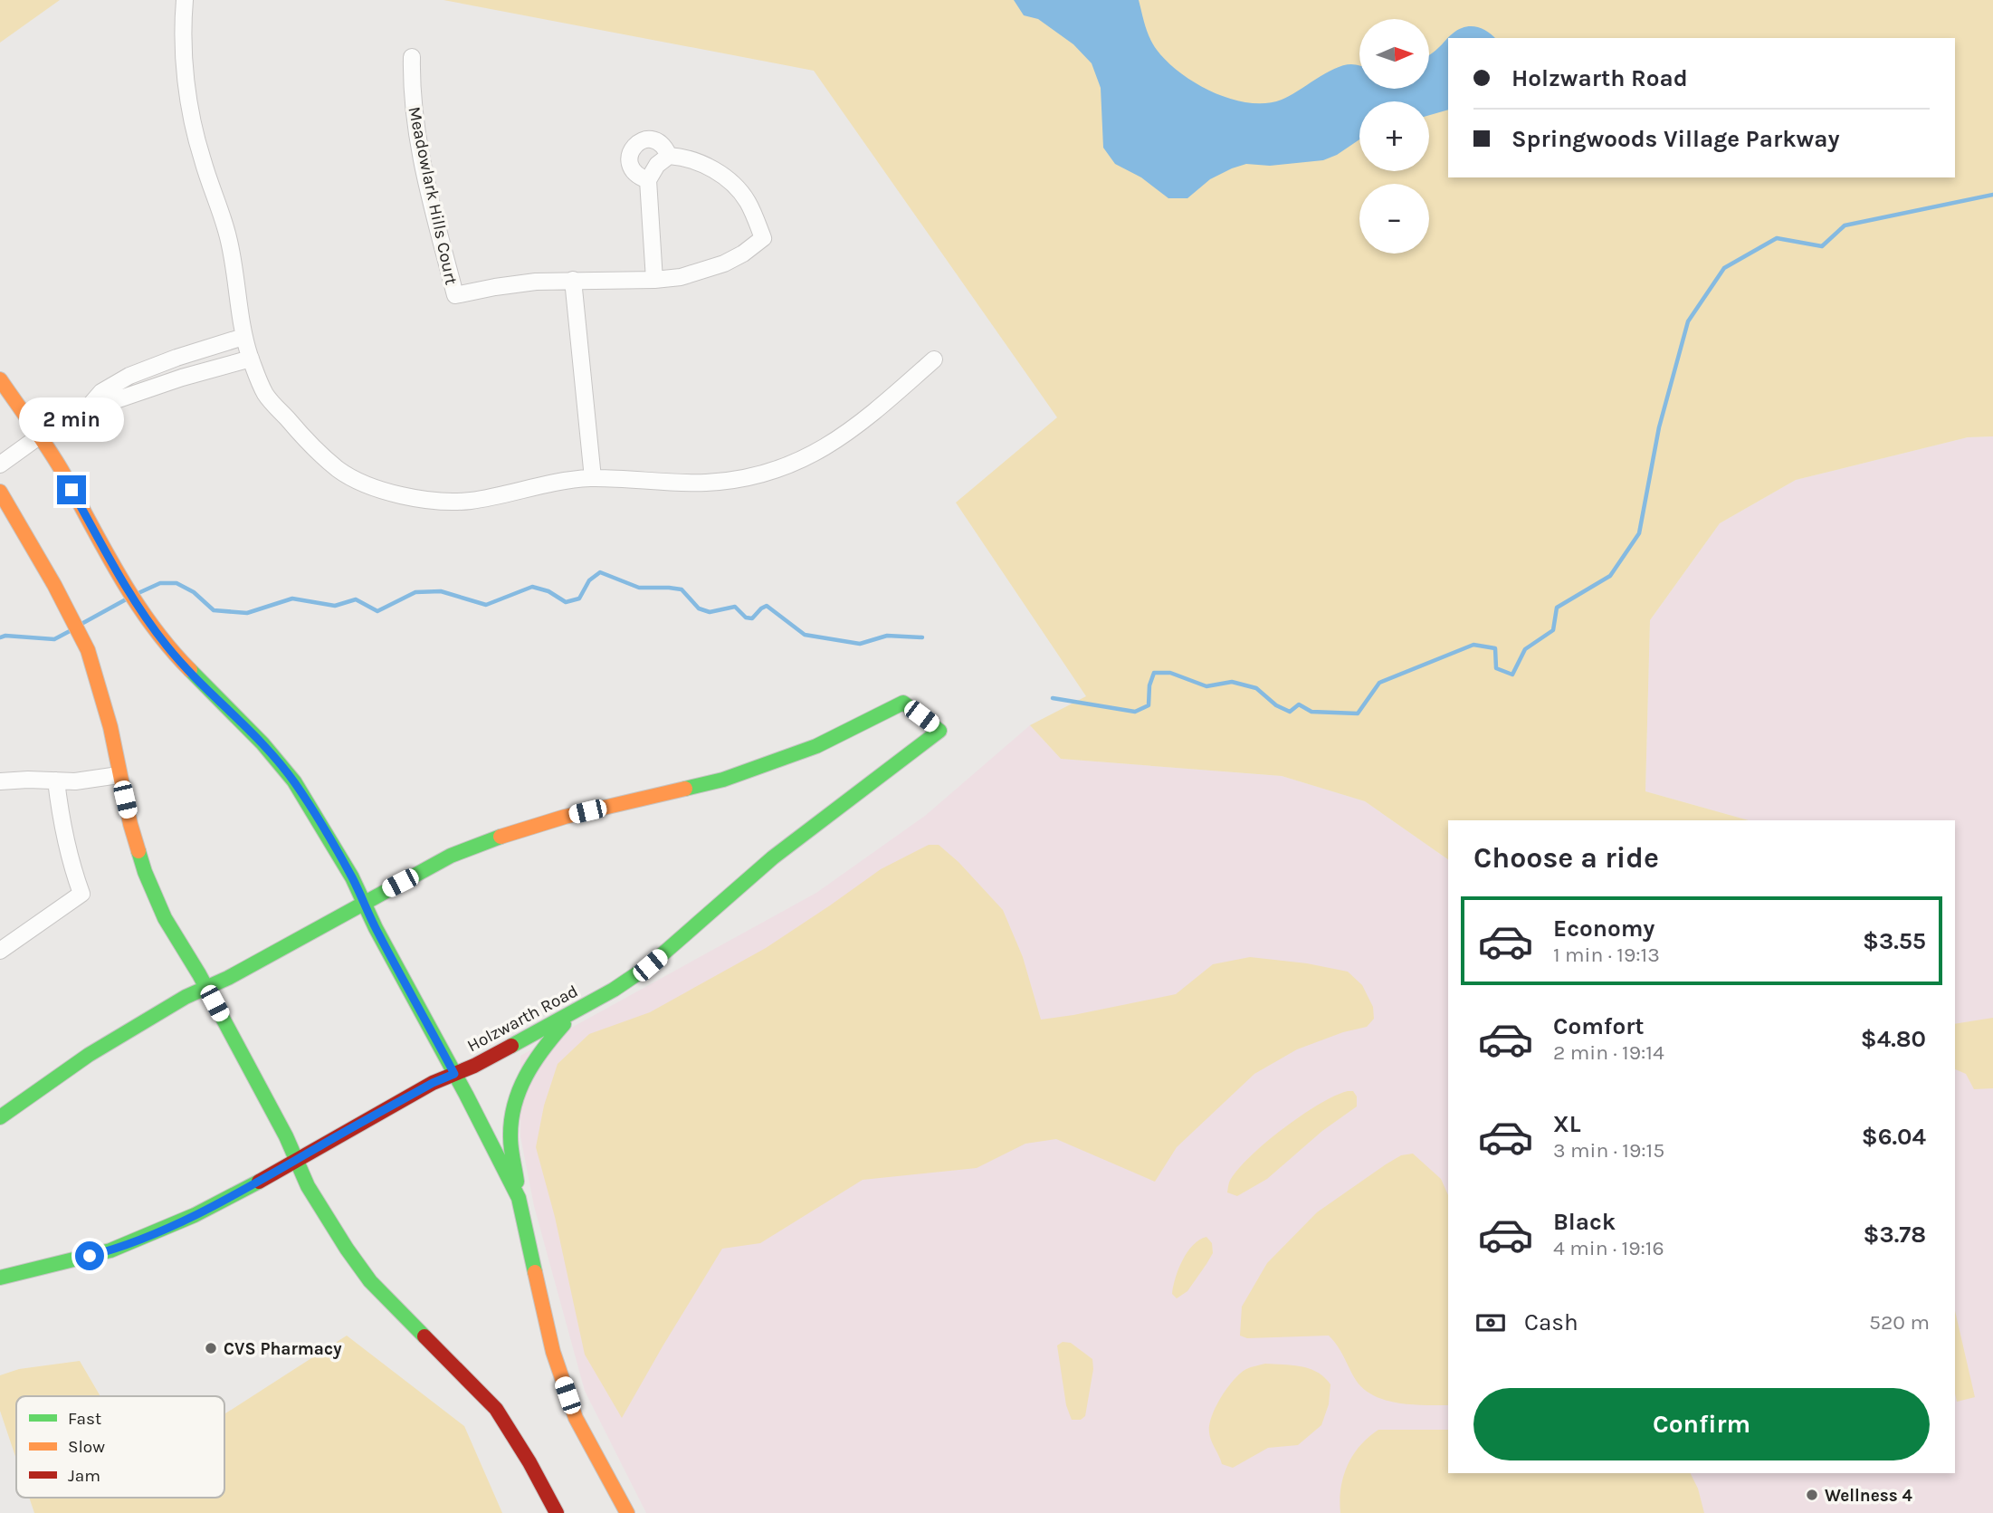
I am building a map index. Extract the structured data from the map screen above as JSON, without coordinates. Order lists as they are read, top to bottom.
{
  "streets": {
    "main road": ["Holzwarth Road"],
    "street": ["Meadowlark Hills Court"]
  },
  "places": ["CVS Pharmacy", "Wellness 4"],
  "legend": ["Fast", "Slow", "Jam"],
  "north": "right",
  "page": {
    "map_buttons": ["+", "−"],
    "banner": ["Holzwarth Road", "Springwoods Village Parkway"],
    "bubble": "2 min",
    "heading": "Choose a ride",
    "list": [
      {
        "name": "Economy",
        "note": "1 min · 19:13",
        "value": "$3.55"
      },
      {
        "name": "Comfort",
        "note": "2 min · 19:14",
        "value": "$4.80"
      },
      {
        "name": "XL",
        "note": "3 min · 19:15",
        "value": "$6.04"
      },
      {
        "name": "Black",
        "note": "4 min · 19:16",
        "value": "$3.78"
      }
    ],
    "pay": ["Cash", "520 m"],
    "buttons": "Confirm"
  }
}
